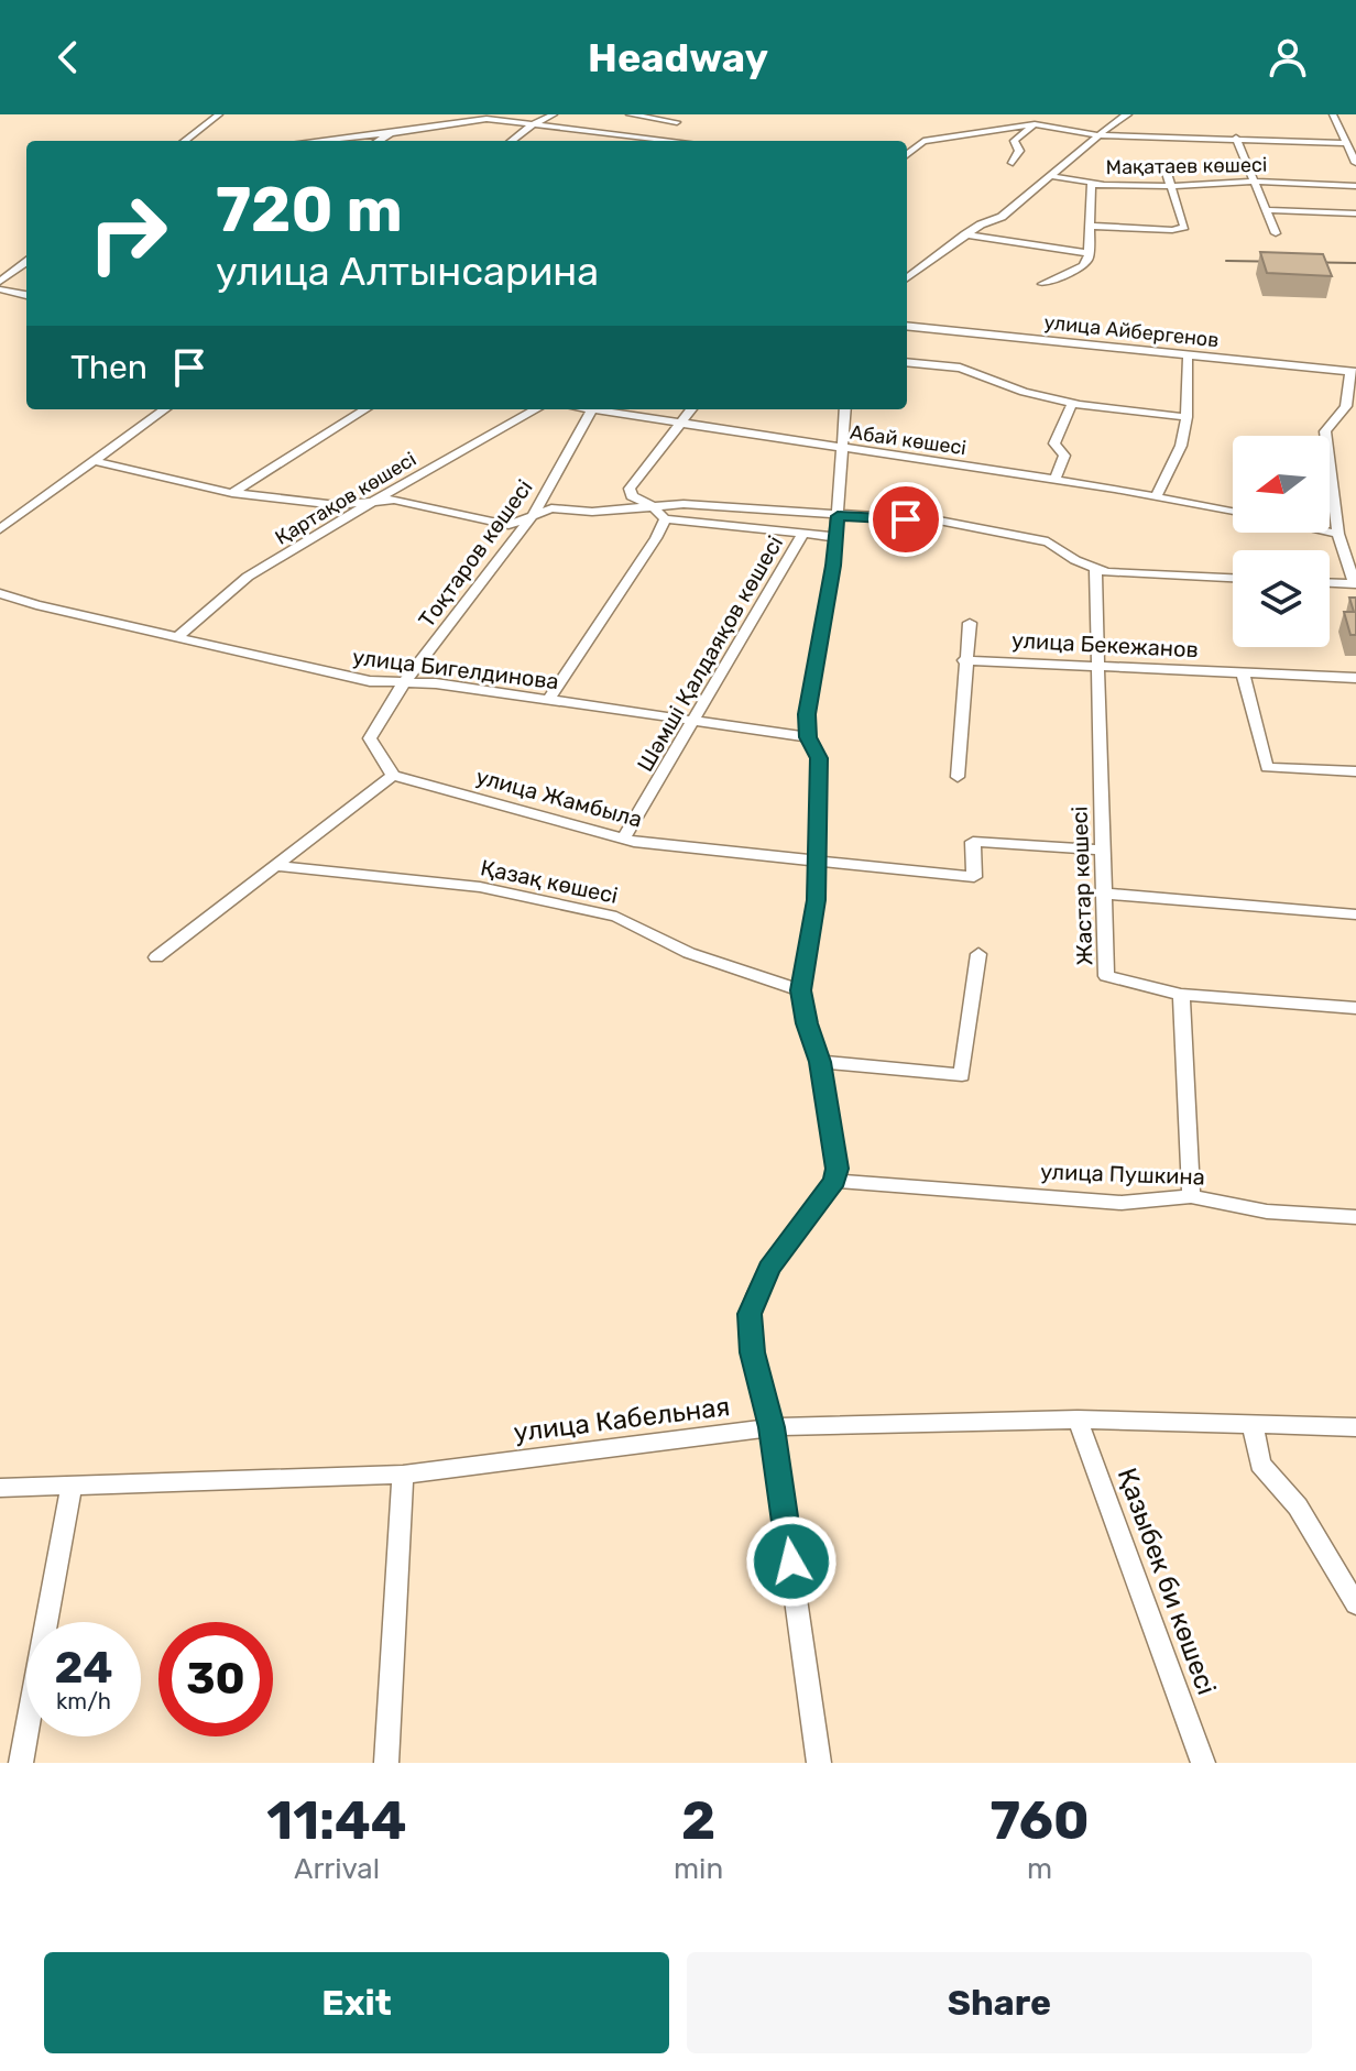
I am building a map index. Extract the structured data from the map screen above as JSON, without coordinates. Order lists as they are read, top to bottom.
{
  "streets": {
    "street": [
      "Мақатаев көшесі",
      "улица Айбергенов",
      "Абай көшесі",
      "Қартақов көшесі",
      "Тоқтаров көшесі",
      "улица Бекежанов",
      "Шәмші Қалдаяқов көшесі",
      "улица Бигелдинова",
      "улица Жамбыла",
      "Қазақ көшесі",
      "Жастар көшесі",
      "улица Пушкина",
      "улица Кабельная",
      "Қазыбек би көшесі"
    ]
  },
  "crossings": [
    ["Абай көшесі", "Тоқтаров көшесі"],
    ["Қартақов көшесі", "улица Бигелдинова"],
    ["Тоқтаров көшесі", "улица Бигелдинова"],
    ["Тоқтаров көшесі", "улица Жамбыла"],
    ["улица Бекежанов", "Жастар көшесі"],
    ["Шәмші Қалдаяқов көшесі", "улица Бигелдинова"],
    ["Шәмші Қалдаяқов көшесі", "улица Жамбыла"],
    ["улица Жамбыла", "Жастар көшесі"],
    ["улица Кабельная", "Қазыбек би көшесі"]
  ],
  "north": "left",
  "page": {
    "header": "Headway",
    "turn": ["720 m", "улица Алтынсарина"],
    "then": "Then",
    "speed": "24 km/h",
    "limit": "30",
    "eta": [
      "11:44",
      "Arrival",
      "2",
      "min",
      "760",
      "m"
    ],
    "buttons": ["Exit", "Share"]
  }
}
